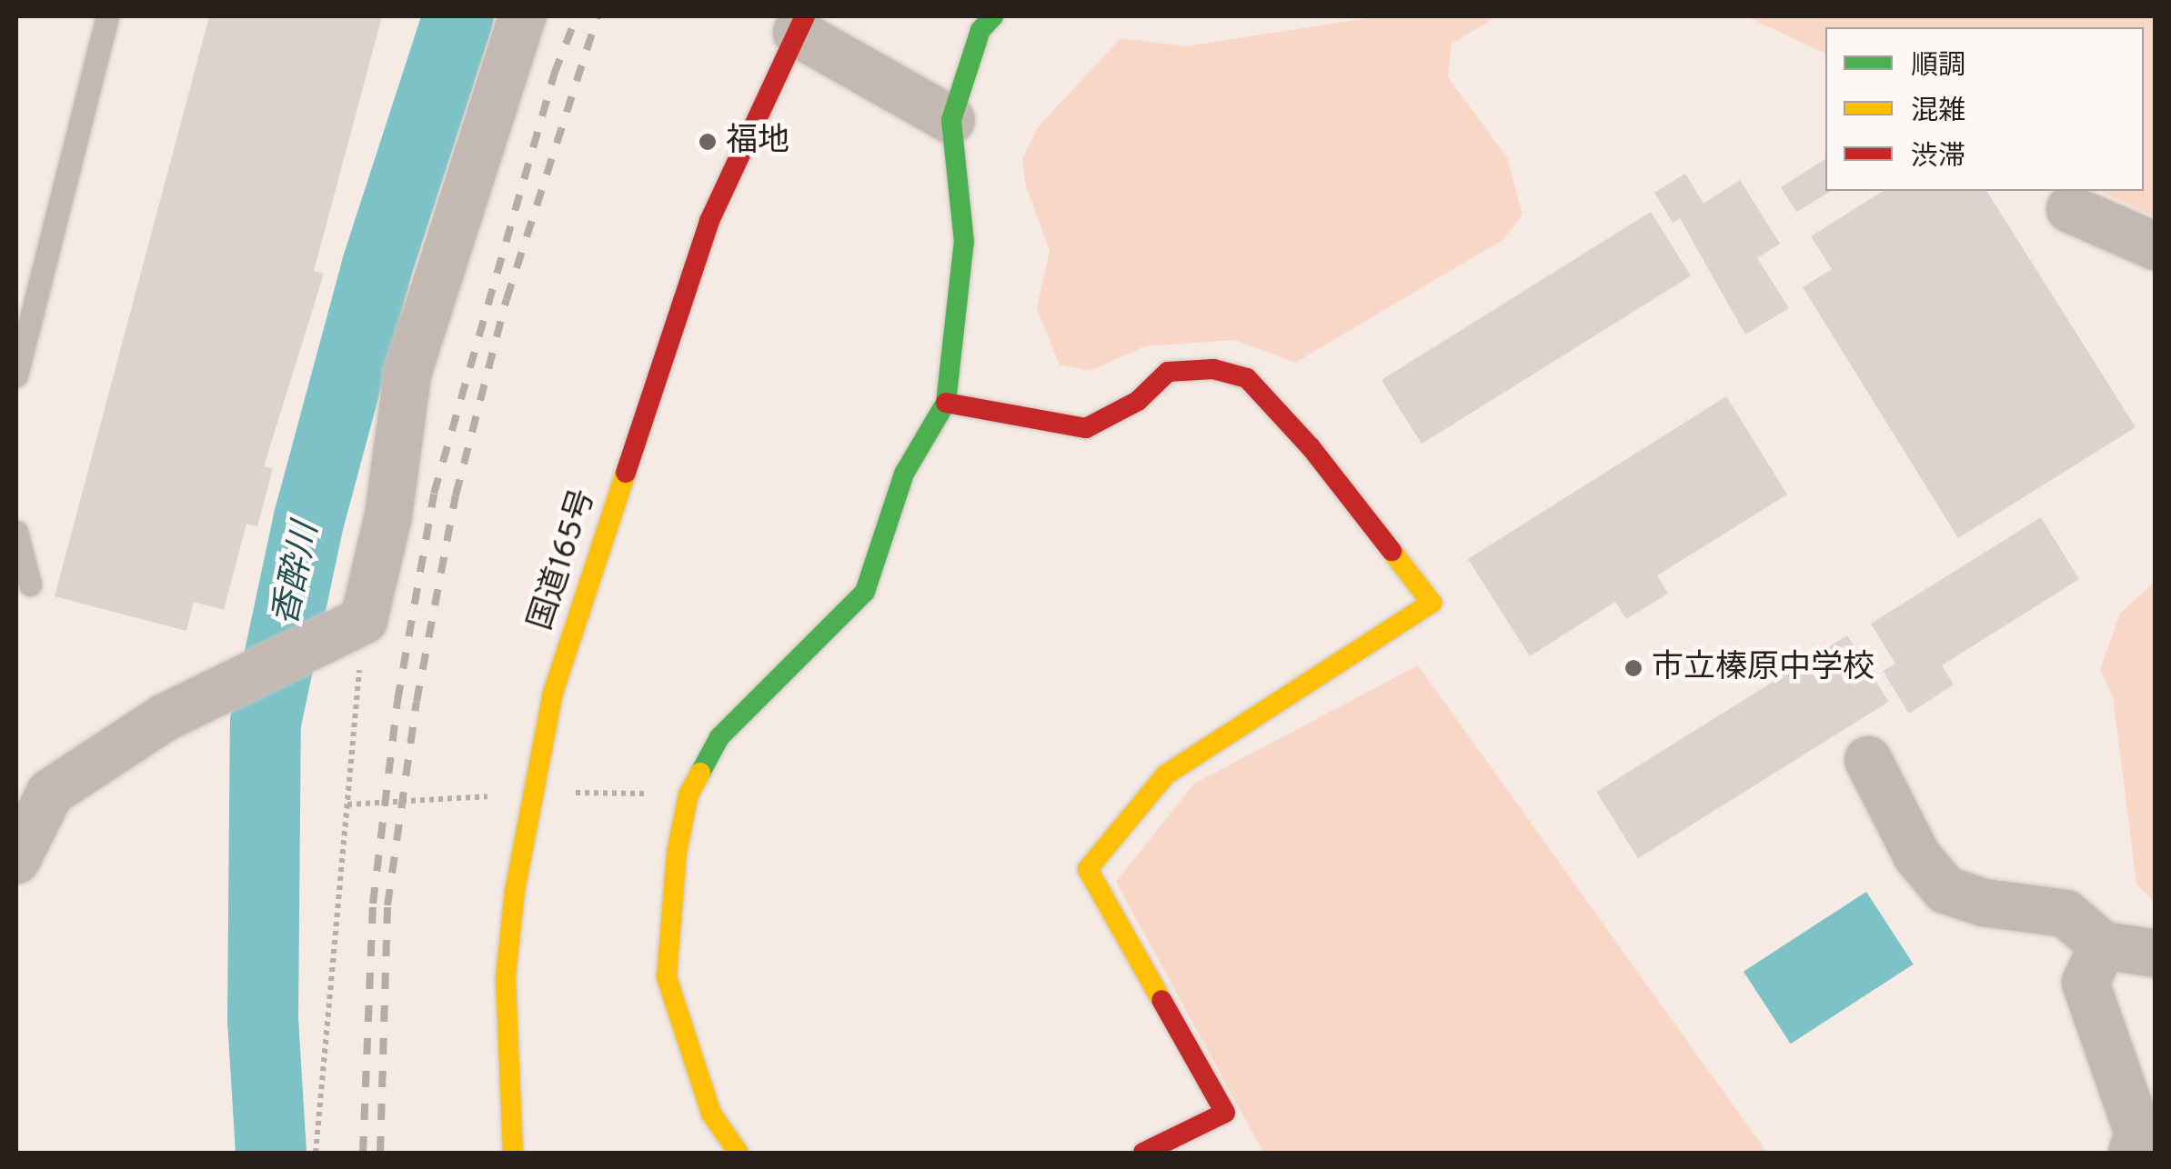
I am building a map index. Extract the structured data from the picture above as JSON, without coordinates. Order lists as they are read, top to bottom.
{
  "streets": {
    "main road": ["国道165号"]
  },
  "water": ["香酔川"],
  "places": ["福地", "市立榛原中学校"],
  "legend": ["順調", "混雑", "渋滞"]
}
